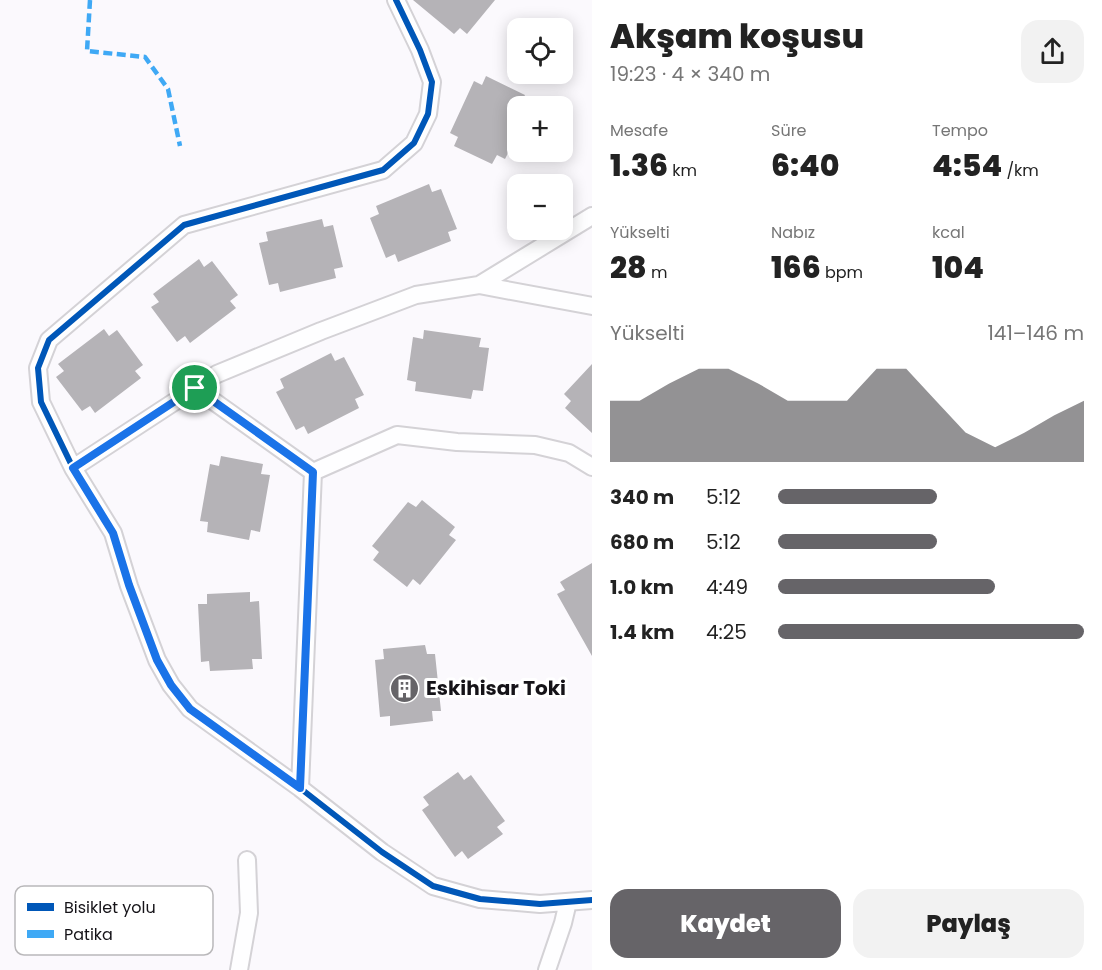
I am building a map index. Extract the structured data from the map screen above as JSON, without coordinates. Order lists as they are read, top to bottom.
{
  "places": {
    "building": ["Eskihisar Toki"]
  },
  "legend": ["Bisiklet yolu", "Patika"],
  "page": {
    "heading": ["Akşam koşusu", "19:23 · 4 × 340 m"],
    "map_buttons": ["+", "−"],
    "stats": [
      ["Mesafe", "1.36 km"],
      ["Süre", "6:40"],
      ["Tempo", "4:54 /km"],
      ["Yükselti", "28 m"],
      ["Nabız", "166 bpm"],
      ["kcal", "104"]
    ],
    "chart": ["Yükselti", "141–146 m"],
    "list": [
      {
        "name": "340 m",
        "note": "5:12"
      },
      {
        "name": "680 m",
        "note": "5:12"
      },
      {
        "name": "1.0 km",
        "note": "4:49"
      },
      {
        "name": "1.4 km",
        "note": "4:25"
      }
    ],
    "buttons": ["Kaydet", "Paylaş"]
  }
}
